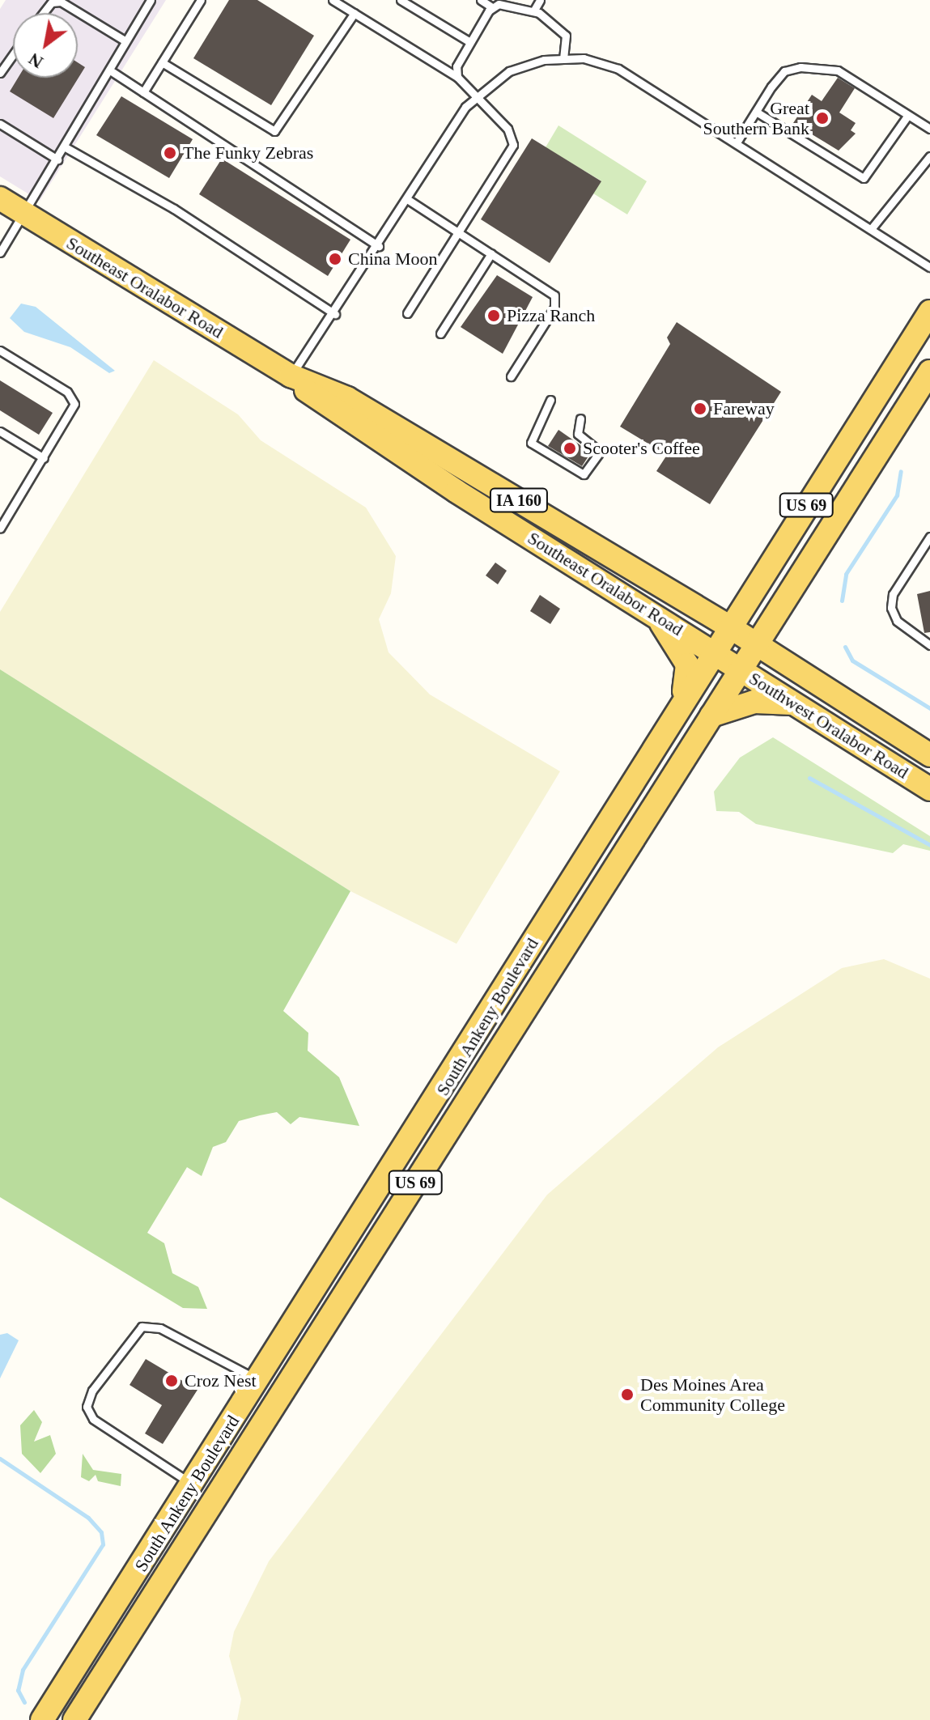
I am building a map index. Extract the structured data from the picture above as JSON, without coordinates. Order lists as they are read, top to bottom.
{
  "streets": {
    "main road": [
      "Southeast Oralabor Road",
      "IA 160",
      "US 69",
      "Southwest Oralabor Road",
      "South Ankeny Boulevard"
    ]
  },
  "crossings": [
    ["Southeast Oralabor Road", "Southwest Oralabor Road"],
    ["Southeast Oralabor Road", "South Ankeny Boulevard"],
    ["Southwest Oralabor Road", "South Ankeny Boulevard"]
  ],
  "places": [
    "Great Southern Bank",
    "The Funky Zebras",
    "China Moon",
    "Pizza Ranch",
    "Fareway",
    "Scooter's Coffee",
    "Croz Nest",
    "Des Moines Area Community College"
  ],
  "north": "bottom left"
}
